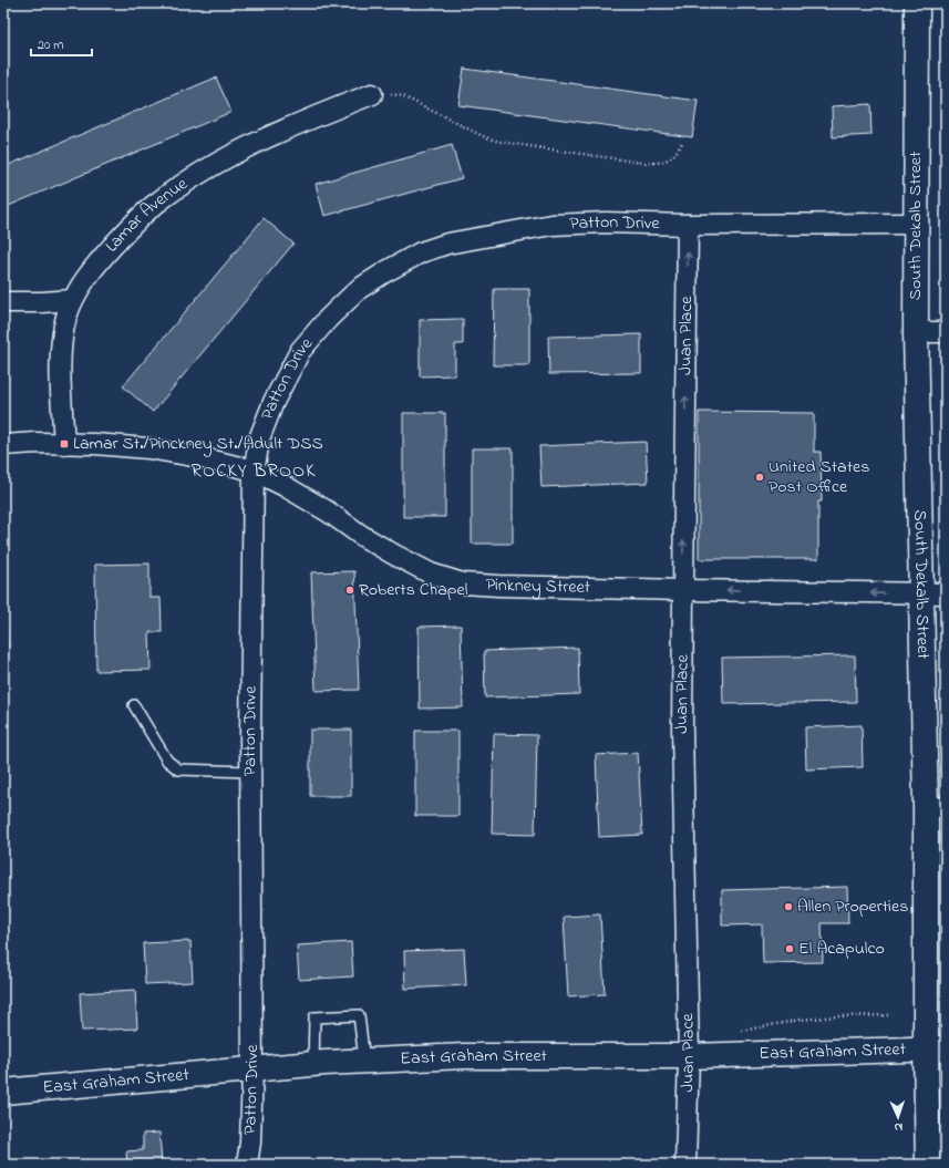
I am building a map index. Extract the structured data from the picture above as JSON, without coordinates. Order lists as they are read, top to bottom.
{
  "streets": {
    "main road": ["South Dekalb Street", "East Graham Street"],
    "street": [
      "Lamar Avenue",
      "Patton Drive",
      "Juan Place",
      "Pinkney Street"
    ]
  },
  "crossings": [
    ["Lamar Avenue", "Pinkney Street"],
    ["Patton Drive", "South Dekalb Street"],
    ["Patton Drive", "Juan Place"],
    ["Patton Drive", "Pinkney Street"],
    ["Patton Drive", "East Graham Street"],
    ["South Dekalb Street", "Pinkney Street"],
    ["South Dekalb Street", "East Graham Street"],
    ["Juan Place", "Pinkney Street"],
    ["Juan Place", "East Graham Street"]
  ],
  "one_way": ["Juan Place"],
  "districts": ["ROCKY BROOK"],
  "places": {
    "transit": ["Lamar St./Pinckney St./Adult DSS"],
    "other": [
      "United States Post Office",
      "Roberts Chapel",
      "Allen Properties",
      "El Acapulco"
    ]
  },
  "scale_bar": "20 m",
  "north": "bottom"
}
